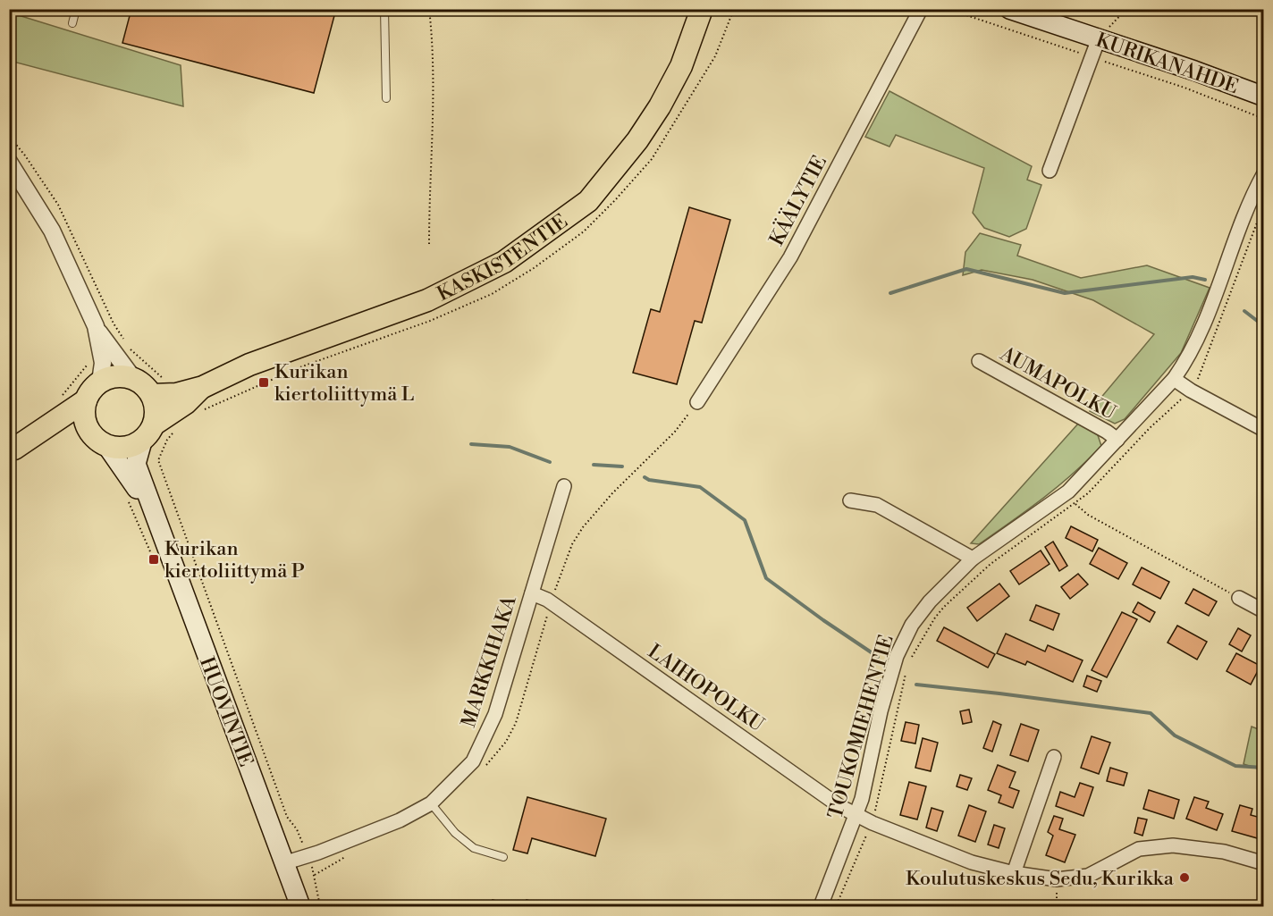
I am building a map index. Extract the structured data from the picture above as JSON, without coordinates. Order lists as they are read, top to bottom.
{
  "streets": {
    "main road": ["KURIKANAHDE", "KASKISTENTIE", "HUOVINTIE"],
    "street": [
      "KÄÄLYTIE",
      "AUMAPOLKU",
      "MARKKIHAKA",
      "LAIHOPOLKU",
      "TOUKOMIEHENTIE"
    ]
  },
  "crossings": [
    ["KASKISTENTIE", "HUOVINTIE"],
    ["AUMAPOLKU", "TOUKOMIEHENTIE"],
    ["MARKKIHAKA", "LAIHOPOLKU"],
    ["MARKKIHAKA", "HUOVINTIE"],
    ["LAIHOPOLKU", "TOUKOMIEHENTIE"]
  ],
  "places": {
    "transit": ["Kurikan kiertoliittymä L", "Kurikan kiertoliittymä P"],
    "other": ["Koulutuskeskus Sedu, Kurikka"]
  }
}
